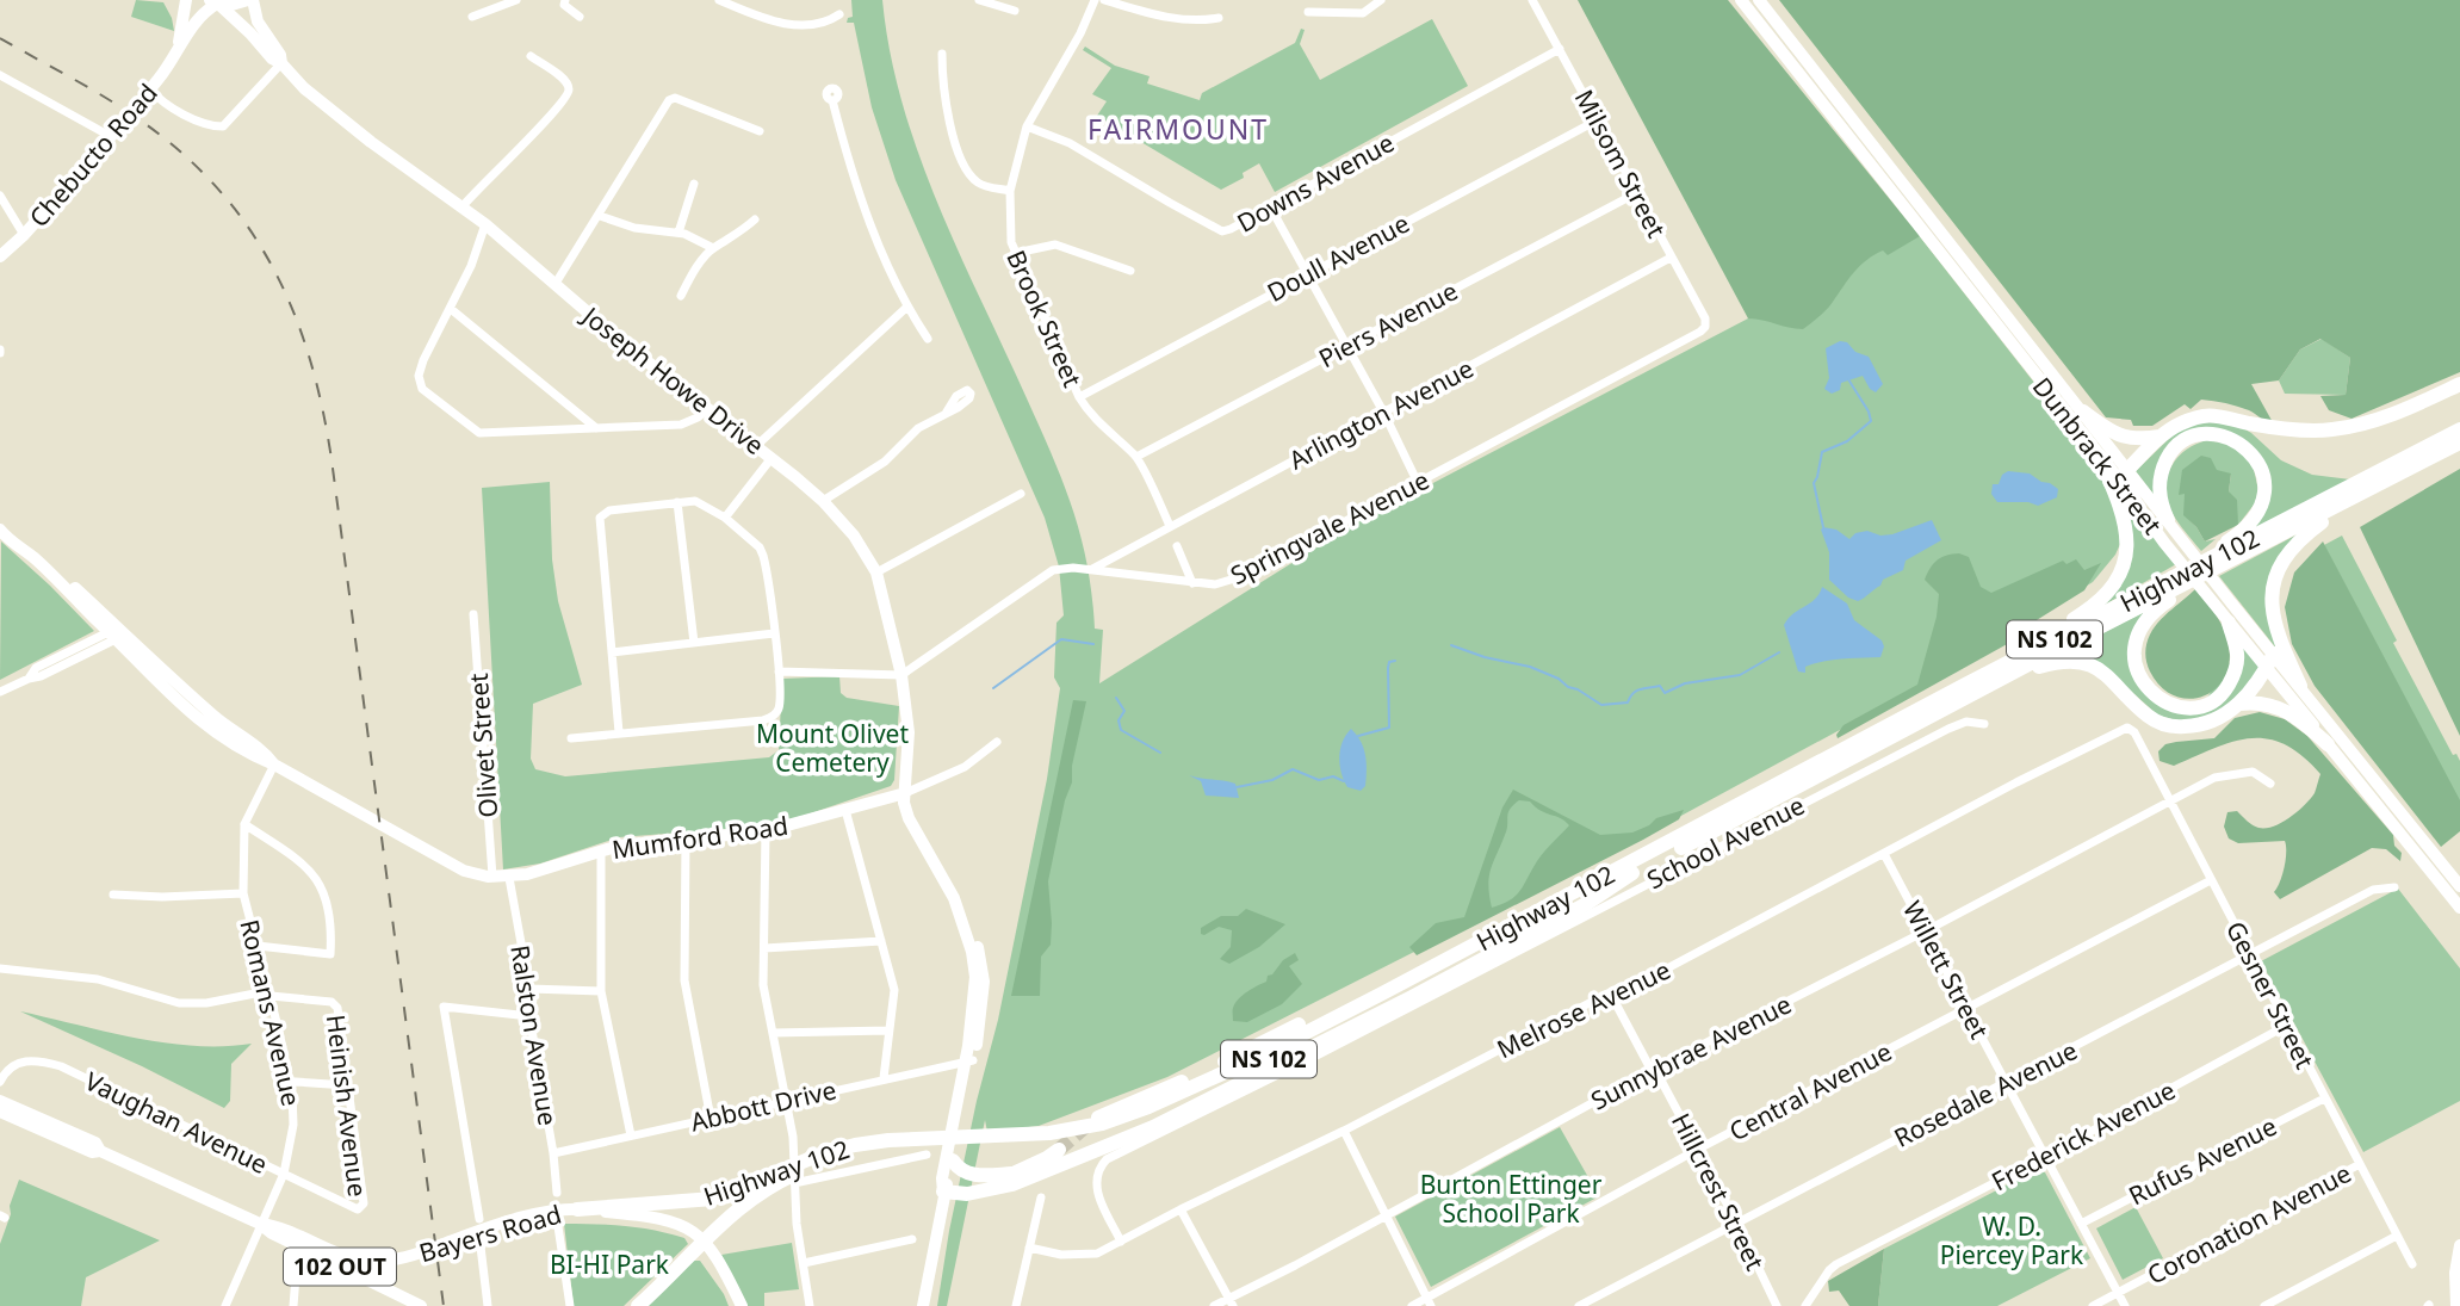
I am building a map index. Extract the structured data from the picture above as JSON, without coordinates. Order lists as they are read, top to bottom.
{
  "streets": {
    "highway": ["Highway 102", "NS 102"],
    "main road": [
      "Chebucto Road",
      "Joseph Howe Drive",
      "Dunbrack Street",
      "Mumford Road",
      "Bayers Road",
      "102 OUT"
    ],
    "street": [
      "Milsom Street",
      "Downs Avenue",
      "Doull Avenue",
      "Brook Street",
      "Piers Avenue",
      "Arlington Avenue",
      "Springvale Avenue",
      "Olivet Street",
      "School Avenue",
      "Willett Street",
      "Gesner Street",
      "Melrose Avenue",
      "Romans Avenue",
      "Ralston Avenue",
      "Sunnybrae Avenue",
      "Central Avenue",
      "Rosedale Avenue",
      "Heinish Avenue",
      "Abbott Drive",
      "Vaughan Avenue",
      "Frederick Avenue",
      "Rufus Avenue",
      "Hillcrest Street",
      "Coronation Avenue"
    ]
  },
  "crossings": [
    ["Chebucto Road", "Joseph Howe Drive"],
    ["Milsom Street", "Downs Avenue"],
    ["Milsom Street", "Doull Avenue"],
    ["Milsom Street", "Piers Avenue"],
    ["Milsom Street", "Arlington Avenue"],
    ["Milsom Street", "Springvale Avenue"],
    ["Downs Avenue", "Brook Street"],
    ["Doull Avenue", "Brook Street"],
    ["Brook Street", "Piers Avenue"],
    ["Brook Street", "Arlington Avenue"],
    ["Joseph Howe Drive", "Springvale Avenue"],
    ["Joseph Howe Drive", "Mumford Road"],
    ["Joseph Howe Drive", "Abbott Drive"],
    ["Arlington Avenue", "Springvale Avenue"],
    ["Highway 102", "Bayers Road"],
    ["Olivet Street", "Mumford Road"],
    ["Mumford Road", "Romans Avenue"],
    ["Mumford Road", "Ralston Avenue"],
    ["School Avenue", "Melrose Avenue"],
    ["Willett Street", "Melrose Avenue"],
    ["Willett Street", "Sunnybrae Avenue"],
    ["Willett Street", "Central Avenue"],
    ["Willett Street", "Rosedale Avenue"],
    ["Willett Street", "Frederick Avenue"],
    ["Willett Street", "Rufus Avenue"],
    ["Willett Street", "Coronation Avenue"],
    ["Gesner Street", "Melrose Avenue"],
    ["Gesner Street", "Sunnybrae Avenue"],
    ["Gesner Street", "Central Avenue"],
    ["Gesner Street", "Rosedale Avenue"],
    ["Gesner Street", "Frederick Avenue"],
    ["Gesner Street", "Rufus Avenue"],
    ["Gesner Street", "Coronation Avenue"],
    ["Melrose Avenue", "Hillcrest Street"],
    ["Romans Avenue", "Heinish Avenue"],
    ["Romans Avenue", "Vaughan Avenue"],
    ["Romans Avenue", "Bayers Road"],
    ["Ralston Avenue", "Abbott Drive"],
    ["Sunnybrae Avenue", "Hillcrest Street"],
    ["Central Avenue", "Hillcrest Street"],
    ["Rosedale Avenue", "Hillcrest Street"],
    ["Heinish Avenue", "Vaughan Avenue"]
  ],
  "districts": ["FAIRMOUNT"],
  "parks": [
    "Mount Olivet Cemetery",
    "Burton Ettinger School Park",
    "W. D. Piercey Park",
    "BI-HI Park"
  ]
}
